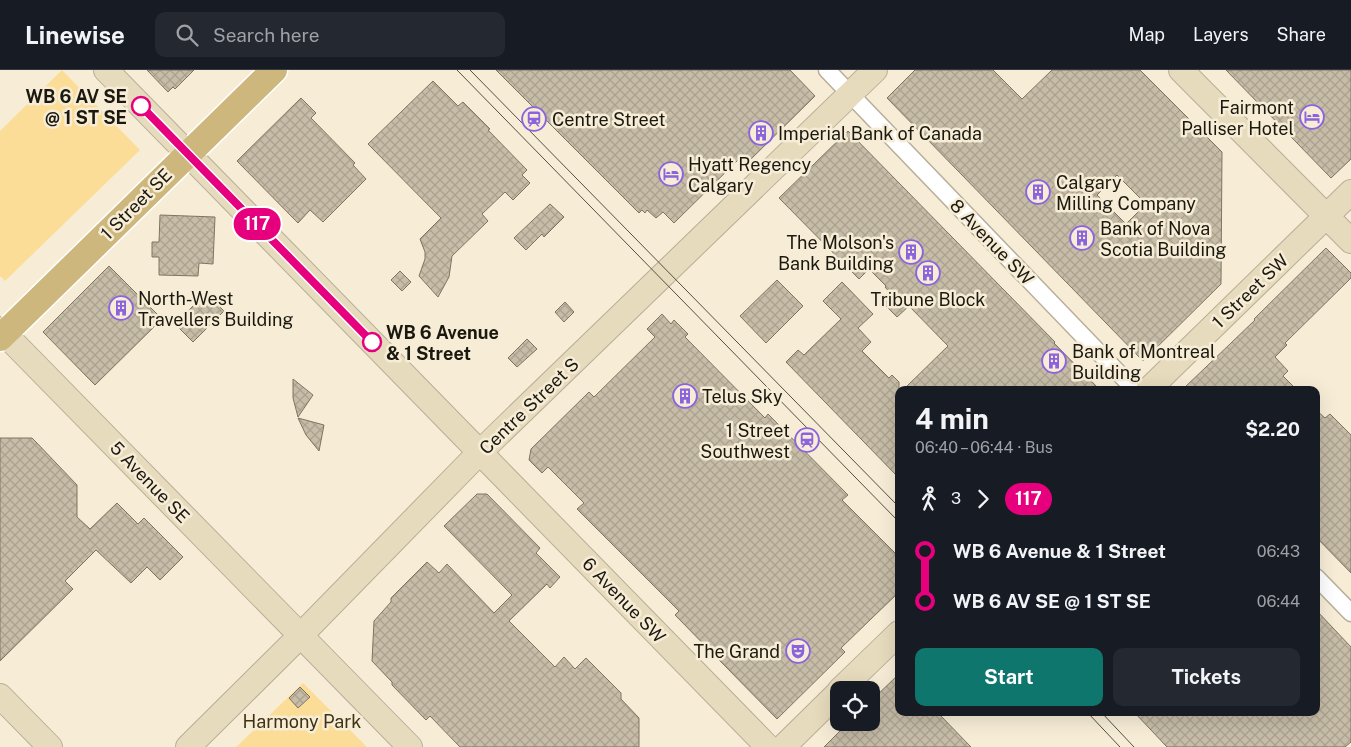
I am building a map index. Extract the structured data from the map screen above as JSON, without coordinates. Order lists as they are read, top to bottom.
{
  "streets": {
    "main road": [
      "1 Street SE",
      "1 Street SW",
      "Centre Street S",
      "5 Avenue SE",
      "6 Avenue SW"
    ],
    "street": ["8 Avenue SW"]
  },
  "crossings": [
    ["1 Street SE", "5 Avenue SE"],
    ["1 Street SE", "6 Avenue SW"],
    ["8 Avenue SW", "Centre Street S"],
    ["Centre Street S", "5 Avenue SE"],
    ["Centre Street S", "6 Avenue SW"]
  ],
  "parks": ["Harmony Park"],
  "places": {
    "other": ["WB 6 AV SE @ 1 ST SE", "WB 6 Avenue & 1 Street"],
    "hotel": ["Fairmont Palliser Hotel", "Hyatt Regency Calgary"],
    "station": ["Centre Street", "1 Street Southwest"],
    "building": [
      "Imperial Bank of Canada",
      "Calgary Milling Company",
      "Bank of Nova Scotia Building",
      "The Molson's Bank Building",
      "Tribune Block",
      "North-West Travellers Building",
      "Bank of Montreal Building",
      "Telus Sky"
    ],
    "theatre": ["The Grand"]
  },
  "lines": ["bus line 117"],
  "page": {
    "header": "Linewise",
    "search": "Search here",
    "nav": ["Map", "Layers", "Share"],
    "on_map": "117",
    "heading": ["4 min", "06:40 – 06:44 · Bus", "$2.20"],
    "legs": ["3", "117"],
    "list": [
      {
        "name": "WB 6 Avenue & 1 Street",
        "value": "06:43"
      },
      {
        "name": "WB 6 AV SE @ 1 ST SE",
        "value": "06:44"
      }
    ],
    "buttons": ["Start", "Tickets"]
  }
}
